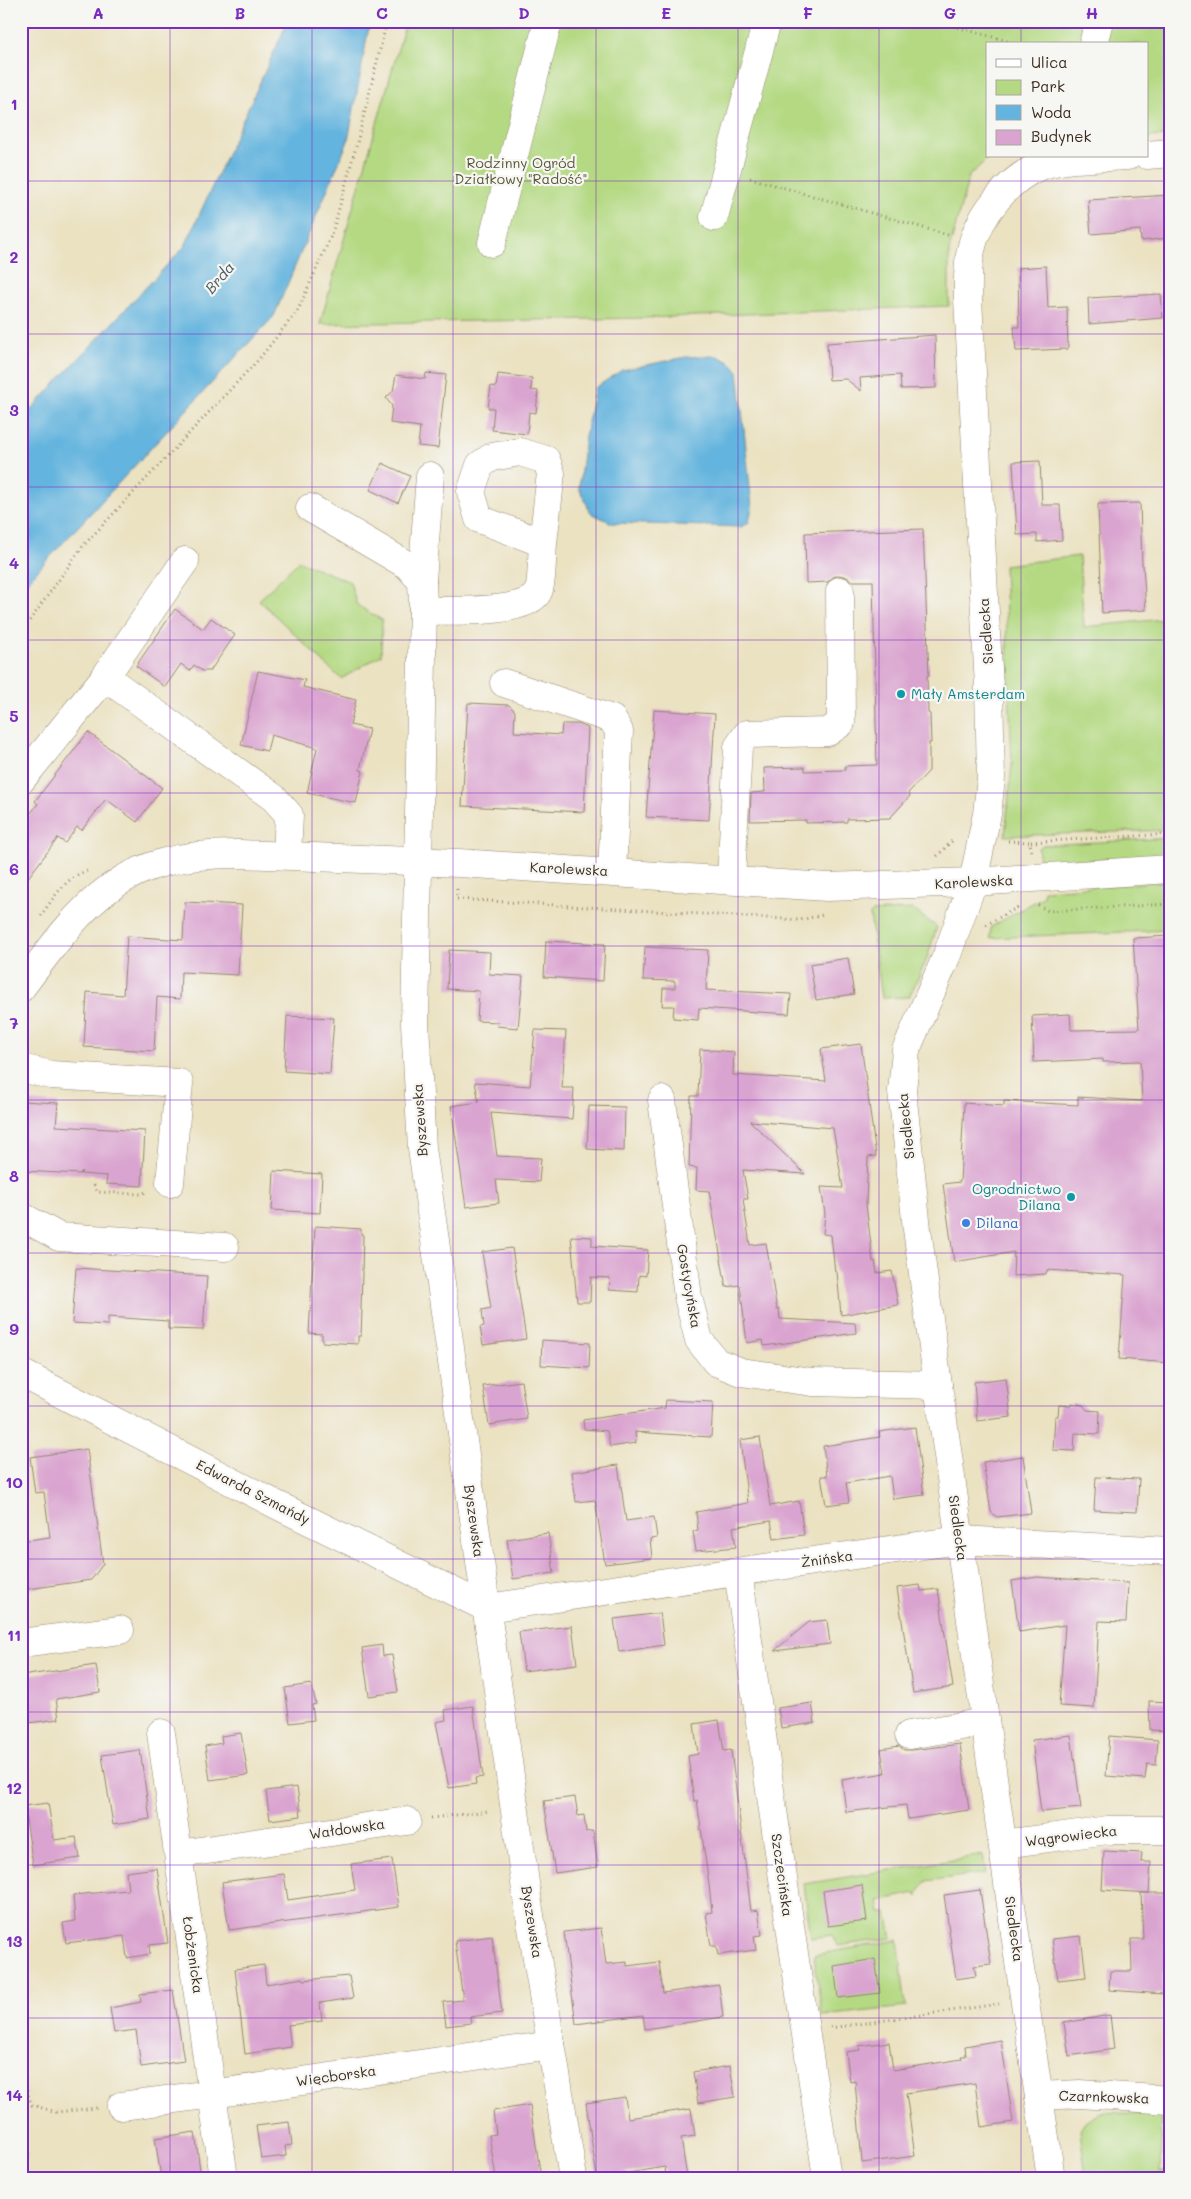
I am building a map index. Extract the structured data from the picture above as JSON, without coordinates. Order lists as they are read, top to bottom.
{
  "streets": {
    "street": [
      "Siedlecka",
      "Karolewska",
      "Byszewska",
      "Gostycyńska",
      "Edwarda Szmańdy",
      "Żnińska",
      "Wałdowska",
      "Wągrowiecka",
      "Szczecińska",
      "Łobżenicka",
      "Więcborska",
      "Czarnkowska"
    ]
  },
  "crossings": [
    ["Siedlecka", "Karolewska"],
    ["Siedlecka", "Gostycyńska"],
    ["Siedlecka", "Żnińska"],
    ["Siedlecka", "Wągrowiecka"],
    ["Siedlecka", "Czarnkowska"],
    ["Karolewska", "Byszewska"],
    ["Byszewska", "Edwarda Szmańdy"],
    ["Byszewska", "Żnińska"],
    ["Byszewska", "Więcborska"],
    ["Edwarda Szmańdy", "Żnińska"],
    ["Żnińska", "Szczecińska"],
    ["Wałdowska", "Łobżenicka"],
    ["Łobżenicka", "Więcborska"]
  ],
  "water": ["Brda"],
  "parks": ["Rodzinny Ogród Działkowy \"Radość\""],
  "places": ["Mały Amsterdam", "Ogrodnictwo Dilana", "Dilana"],
  "legend": [
    "Ulica",
    "Park",
    "Woda",
    "Budynek"
  ],
  "grid": {
    "columns": [
      "A",
      "B",
      "C",
      "D",
      "E",
      "F",
      "G",
      "H"
    ],
    "rows": [
      "1",
      "2",
      "3",
      "4",
      "5",
      "6",
      "7",
      "8",
      "9",
      "10",
      "11",
      "12",
      "13",
      "14"
    ]
  }
}
